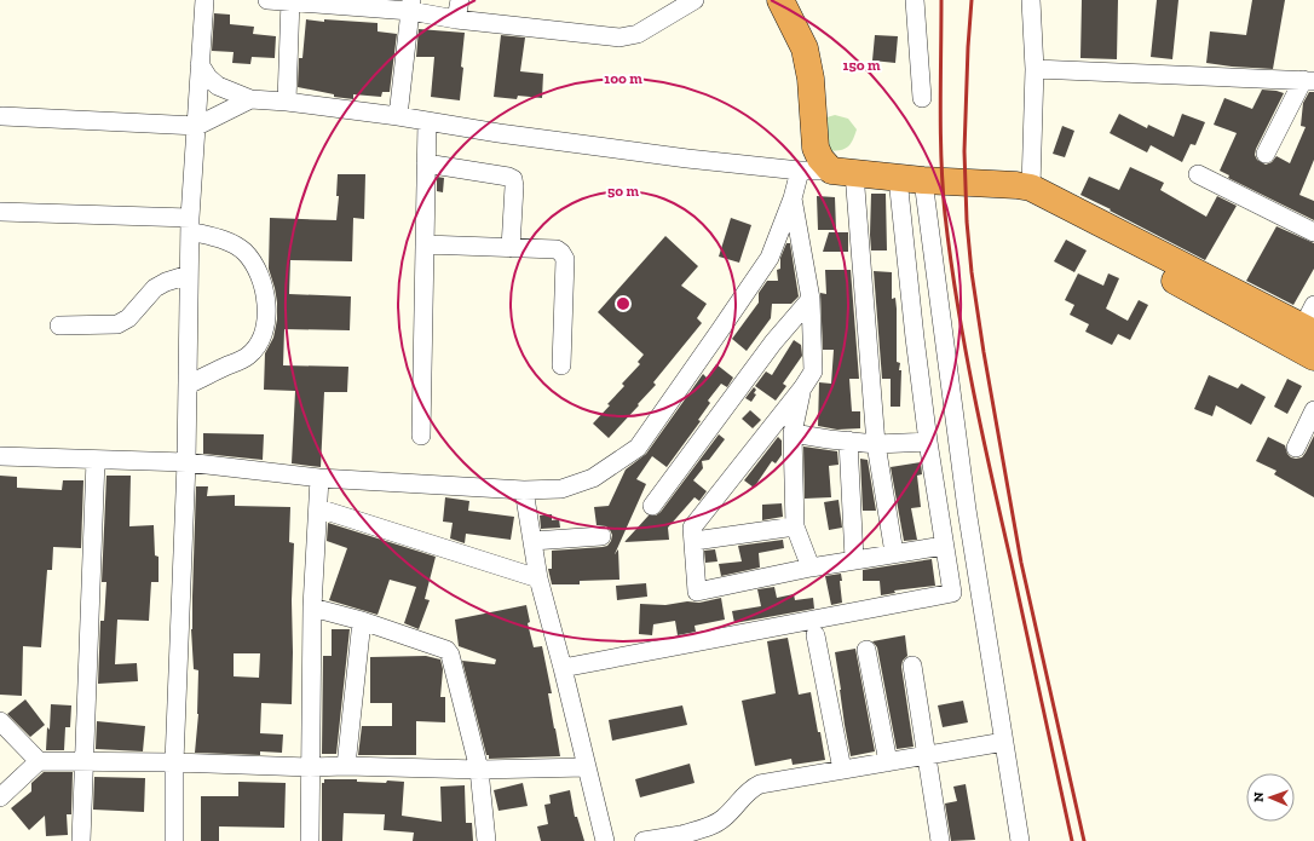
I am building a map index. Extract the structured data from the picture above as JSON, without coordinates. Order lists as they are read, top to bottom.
{
  "north": "left",
  "rings": ["150 m", "100 m", "50 m"]
}
